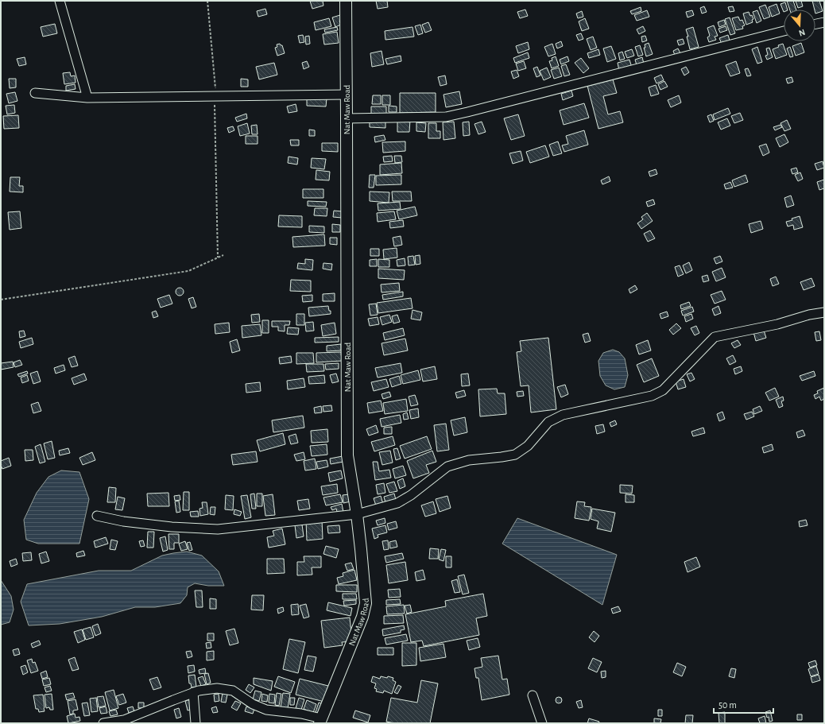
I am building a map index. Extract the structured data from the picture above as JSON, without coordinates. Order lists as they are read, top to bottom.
{
  "streets": {
    "main road": ["Nat Maw Road"]
  },
  "scale_bar": "50 m",
  "north": "bottom"
}
